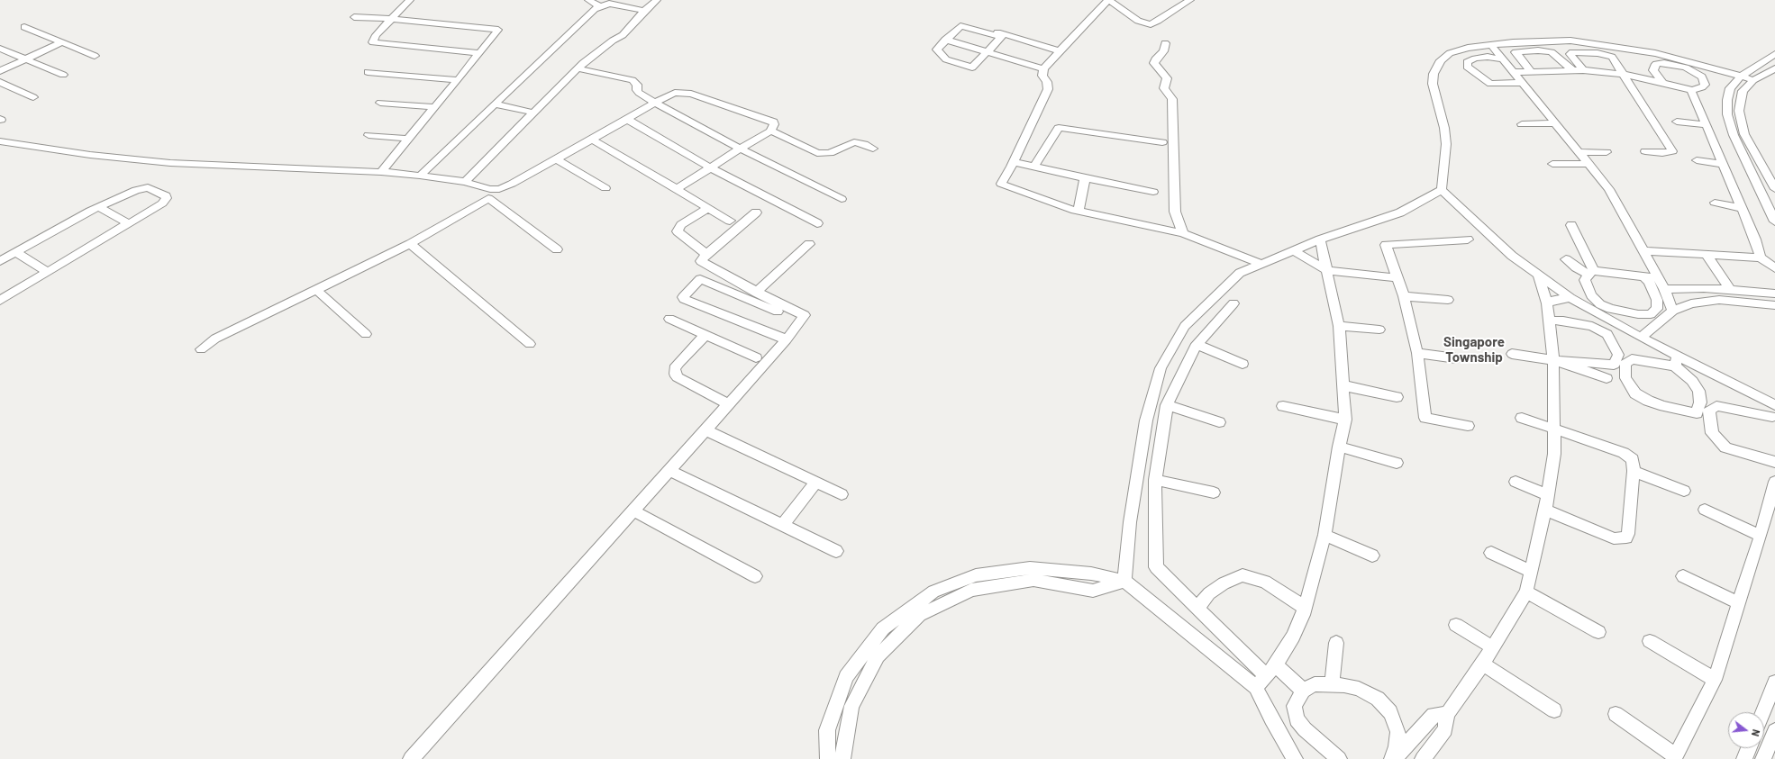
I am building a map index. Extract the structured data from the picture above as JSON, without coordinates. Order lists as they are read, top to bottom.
{
  "districts": ["Singapore Township"],
  "north": "right"
}
